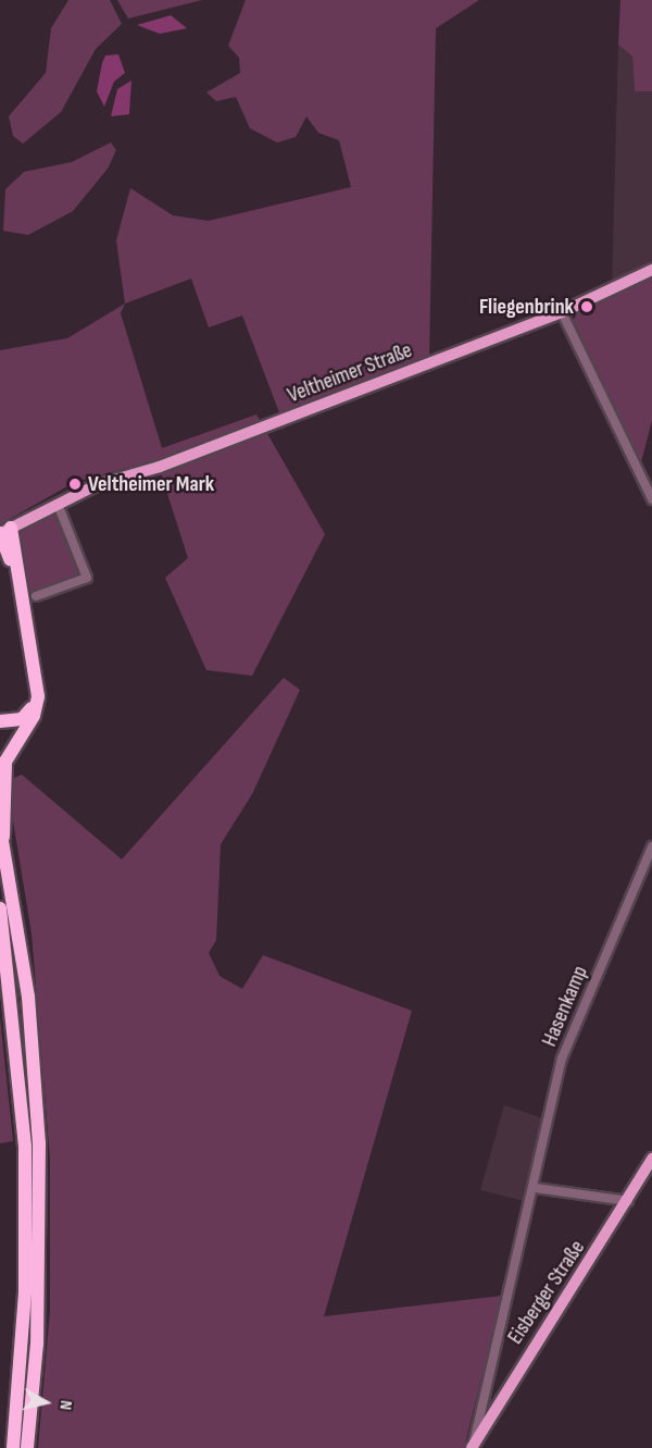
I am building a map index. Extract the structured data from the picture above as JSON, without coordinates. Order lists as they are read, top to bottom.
{
  "streets": {
    "main road": ["Veltheimer Straße", "Eisberger Straße"],
    "street": ["Hasenkamp"]
  },
  "crossings": [
    ["Hasenkamp", "Eisberger Straße"]
  ],
  "places": ["Fliegenbrink", "Veltheimer Mark"],
  "north": "right"
}
